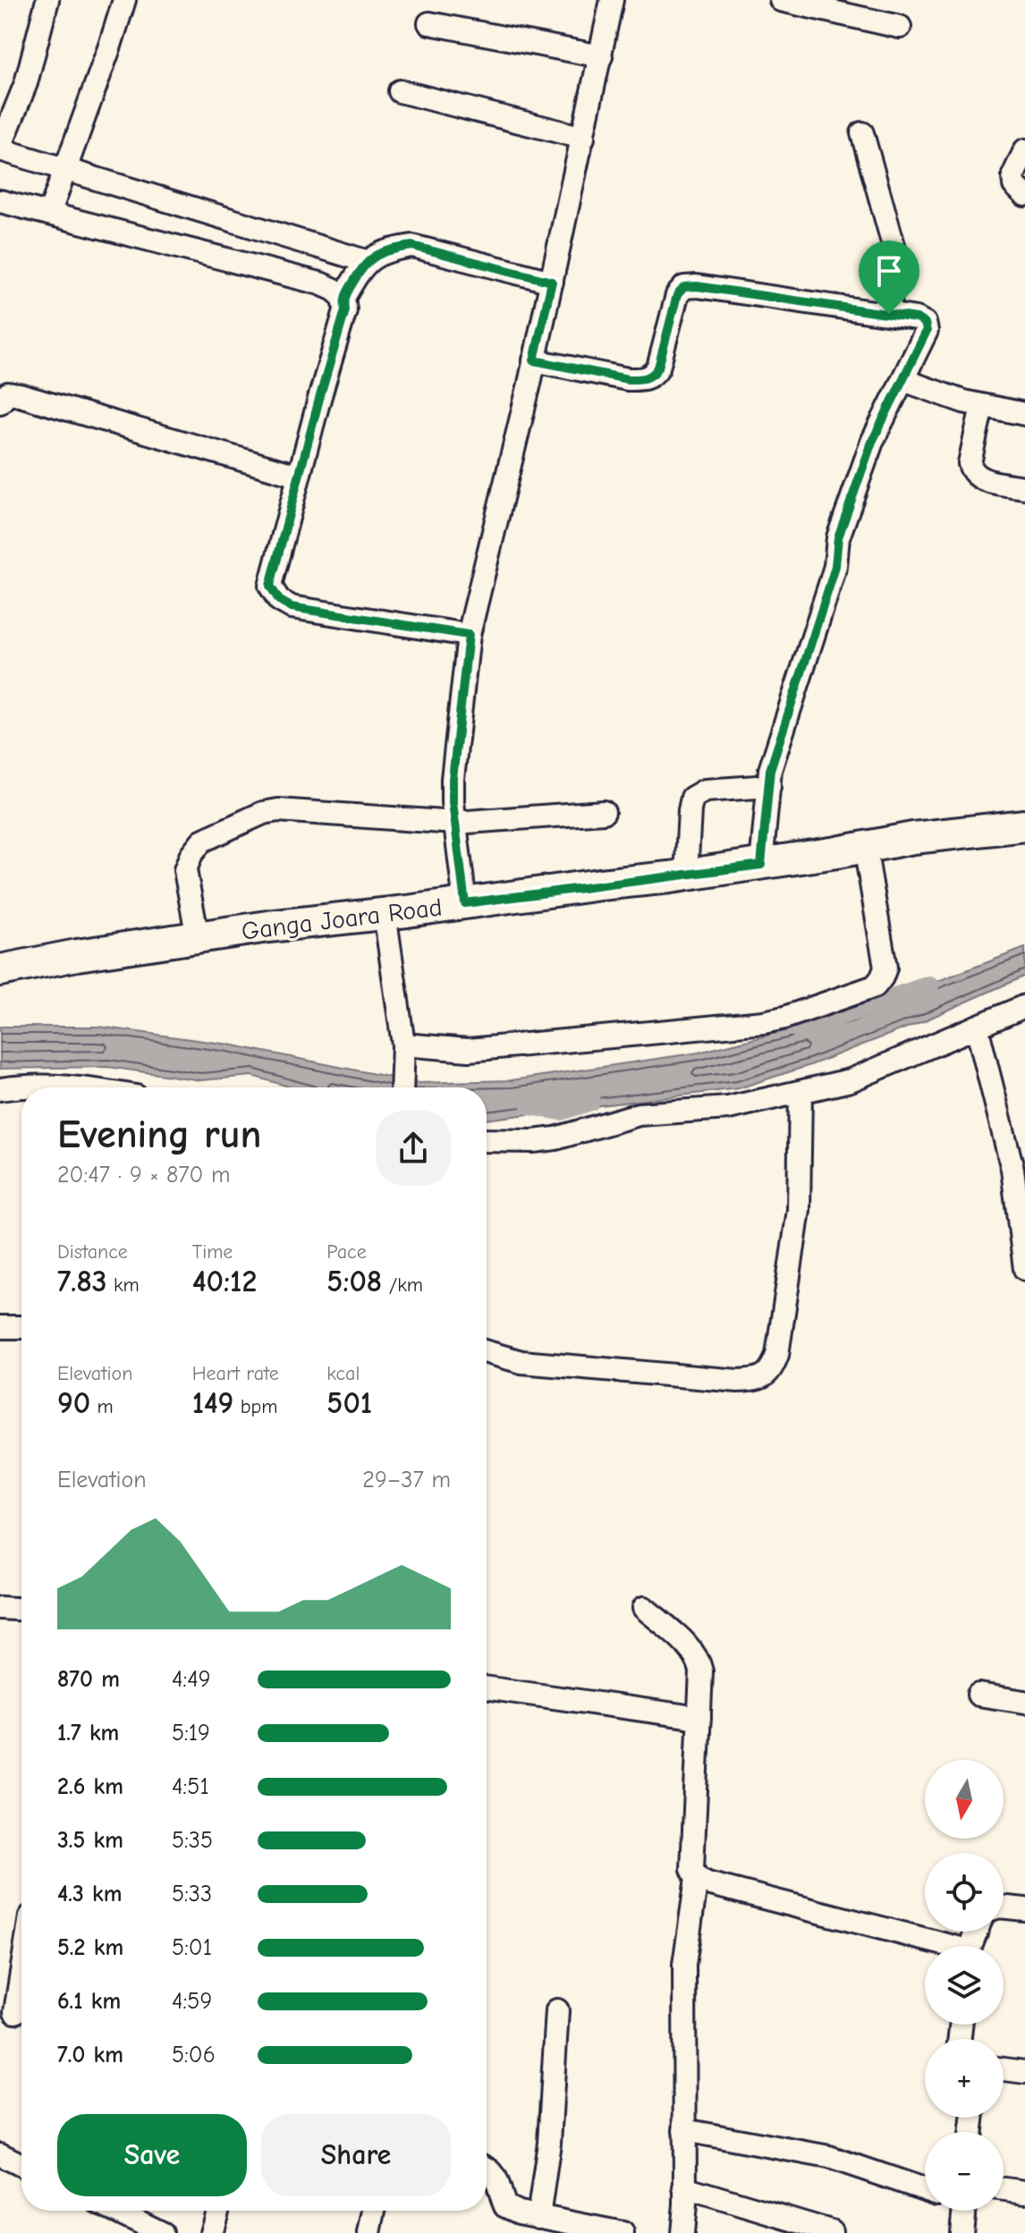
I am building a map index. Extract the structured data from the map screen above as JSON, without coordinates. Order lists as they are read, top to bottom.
{
  "streets": {
    "main road": ["Ganga Joara Road"]
  },
  "north": "bottom",
  "page": {
    "heading": ["Evening run", "20:47 · 9 × 870 m"],
    "stats": [
      ["Distance", "7.83 km"],
      ["Time", "40:12"],
      ["Pace", "5:08 /km"],
      ["Elevation", "90 m"],
      ["Heart rate", "149 bpm"],
      ["kcal", "501"]
    ],
    "chart": ["Elevation", "29–37 m"],
    "list": [
      {
        "name": "870 m",
        "note": "4:49"
      },
      {
        "name": "1.7 km",
        "note": "5:19"
      },
      {
        "name": "2.6 km",
        "note": "4:51"
      },
      {
        "name": "3.5 km",
        "note": "5:35"
      },
      {
        "name": "4.3 km",
        "note": "5:33"
      },
      {
        "name": "5.2 km",
        "note": "5:01"
      },
      {
        "name": "6.1 km",
        "note": "4:59"
      },
      {
        "name": "7.0 km",
        "note": "5:06"
      }
    ],
    "map_buttons": ["+", "−"],
    "buttons": ["Save", "Share"]
  }
}
